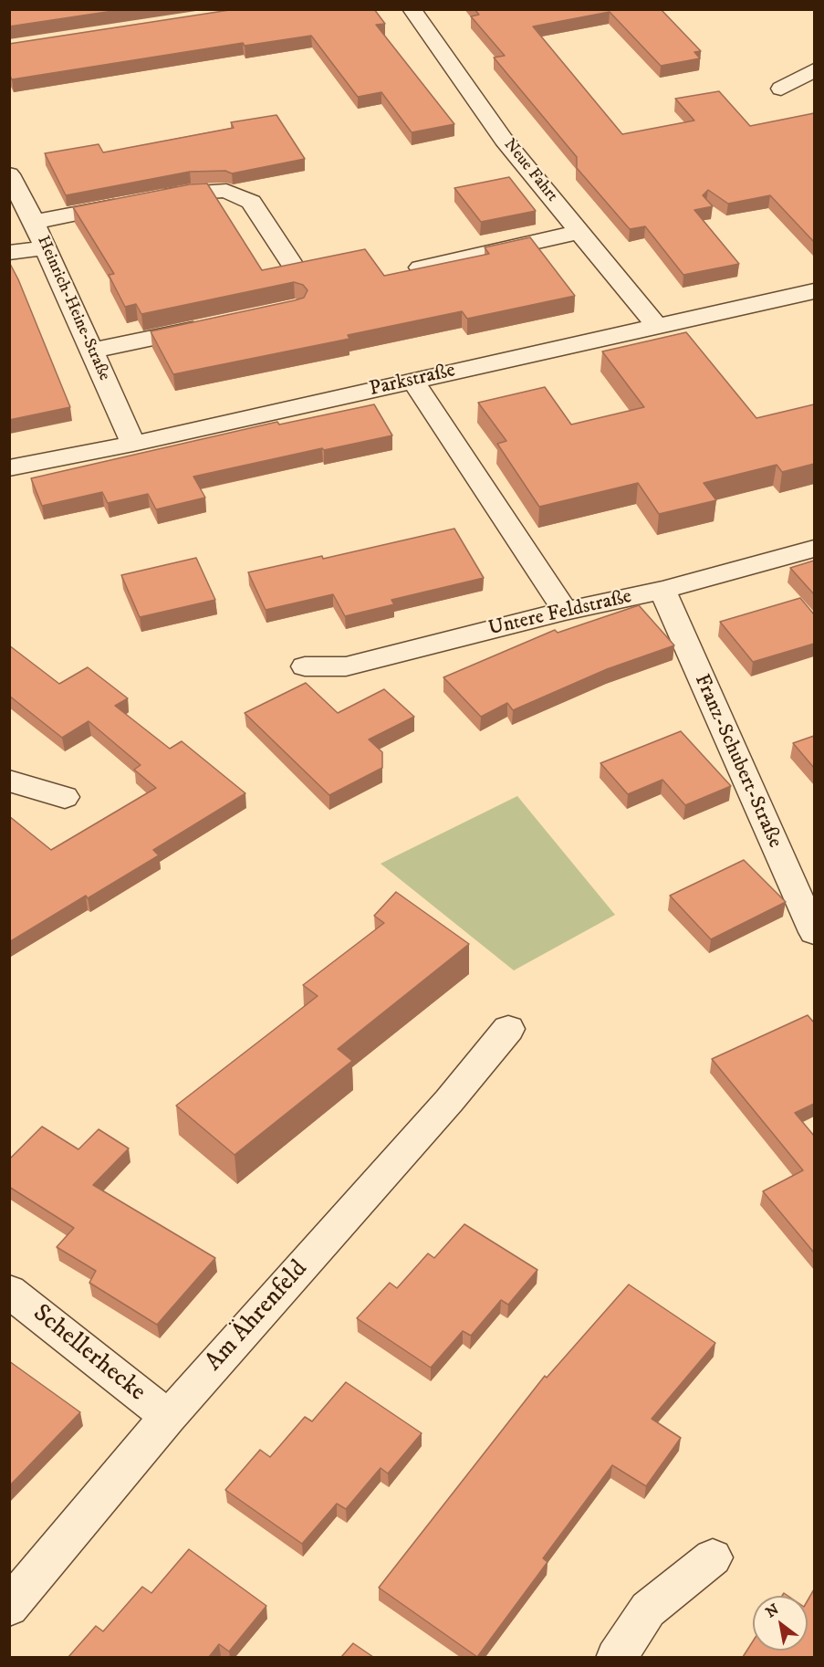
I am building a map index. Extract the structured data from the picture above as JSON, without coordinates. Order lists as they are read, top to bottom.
{
  "streets": {
    "street": [
      "Neue Fahrt",
      "Heinrich-Heine-Straße",
      "Parkstraße",
      "Untere Feldstraße",
      "Franz-Schubert-Straße",
      "Am Ährenfeld",
      "Schellerhecke"
    ]
  },
  "crossings": [
    ["Neue Fahrt", "Parkstraße"],
    ["Heinrich-Heine-Straße", "Parkstraße"],
    ["Untere Feldstraße", "Franz-Schubert-Straße"],
    ["Am Ährenfeld", "Schellerhecke"]
  ],
  "north": "top left"
}
